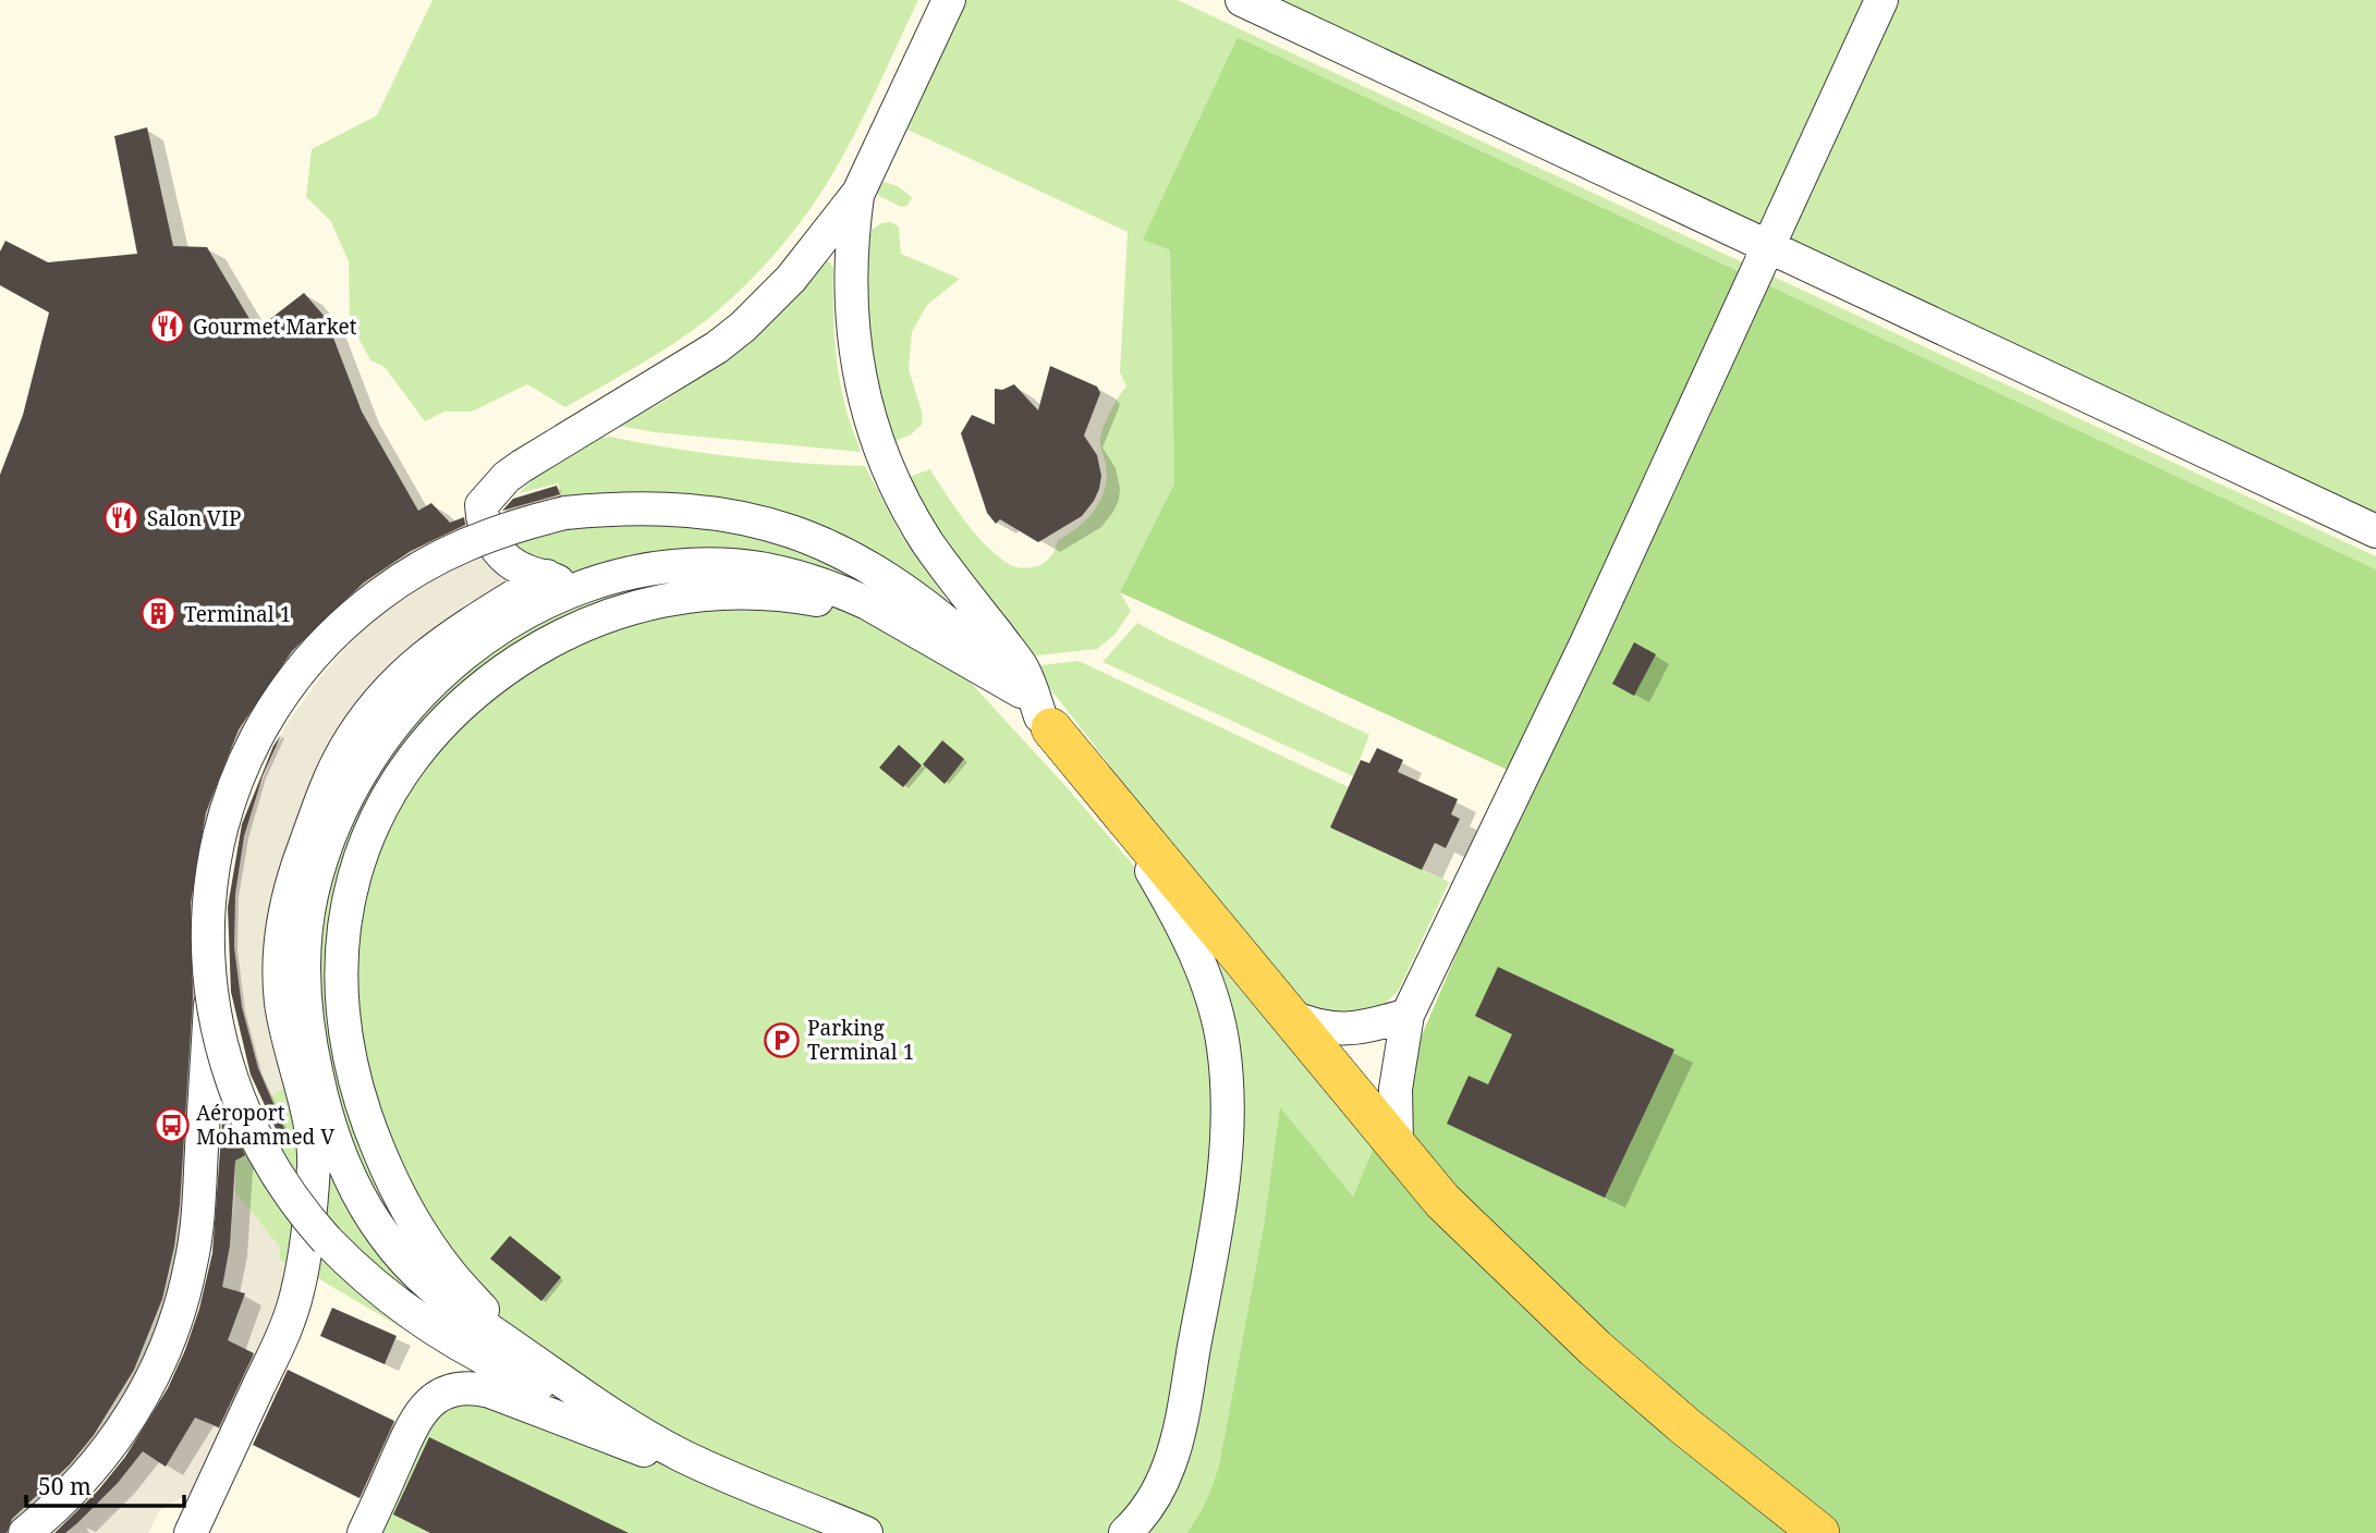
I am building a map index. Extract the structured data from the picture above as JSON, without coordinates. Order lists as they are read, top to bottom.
{
  "places": {
    "restaurant": ["Gourmet Market", "Salon VIP"],
    "building": ["Terminal 1"],
    "parking": ["Parking Terminal 1"],
    "bus stop": ["Aéroport Mohammed V"]
  },
  "scale_bar": "50 m"
}
